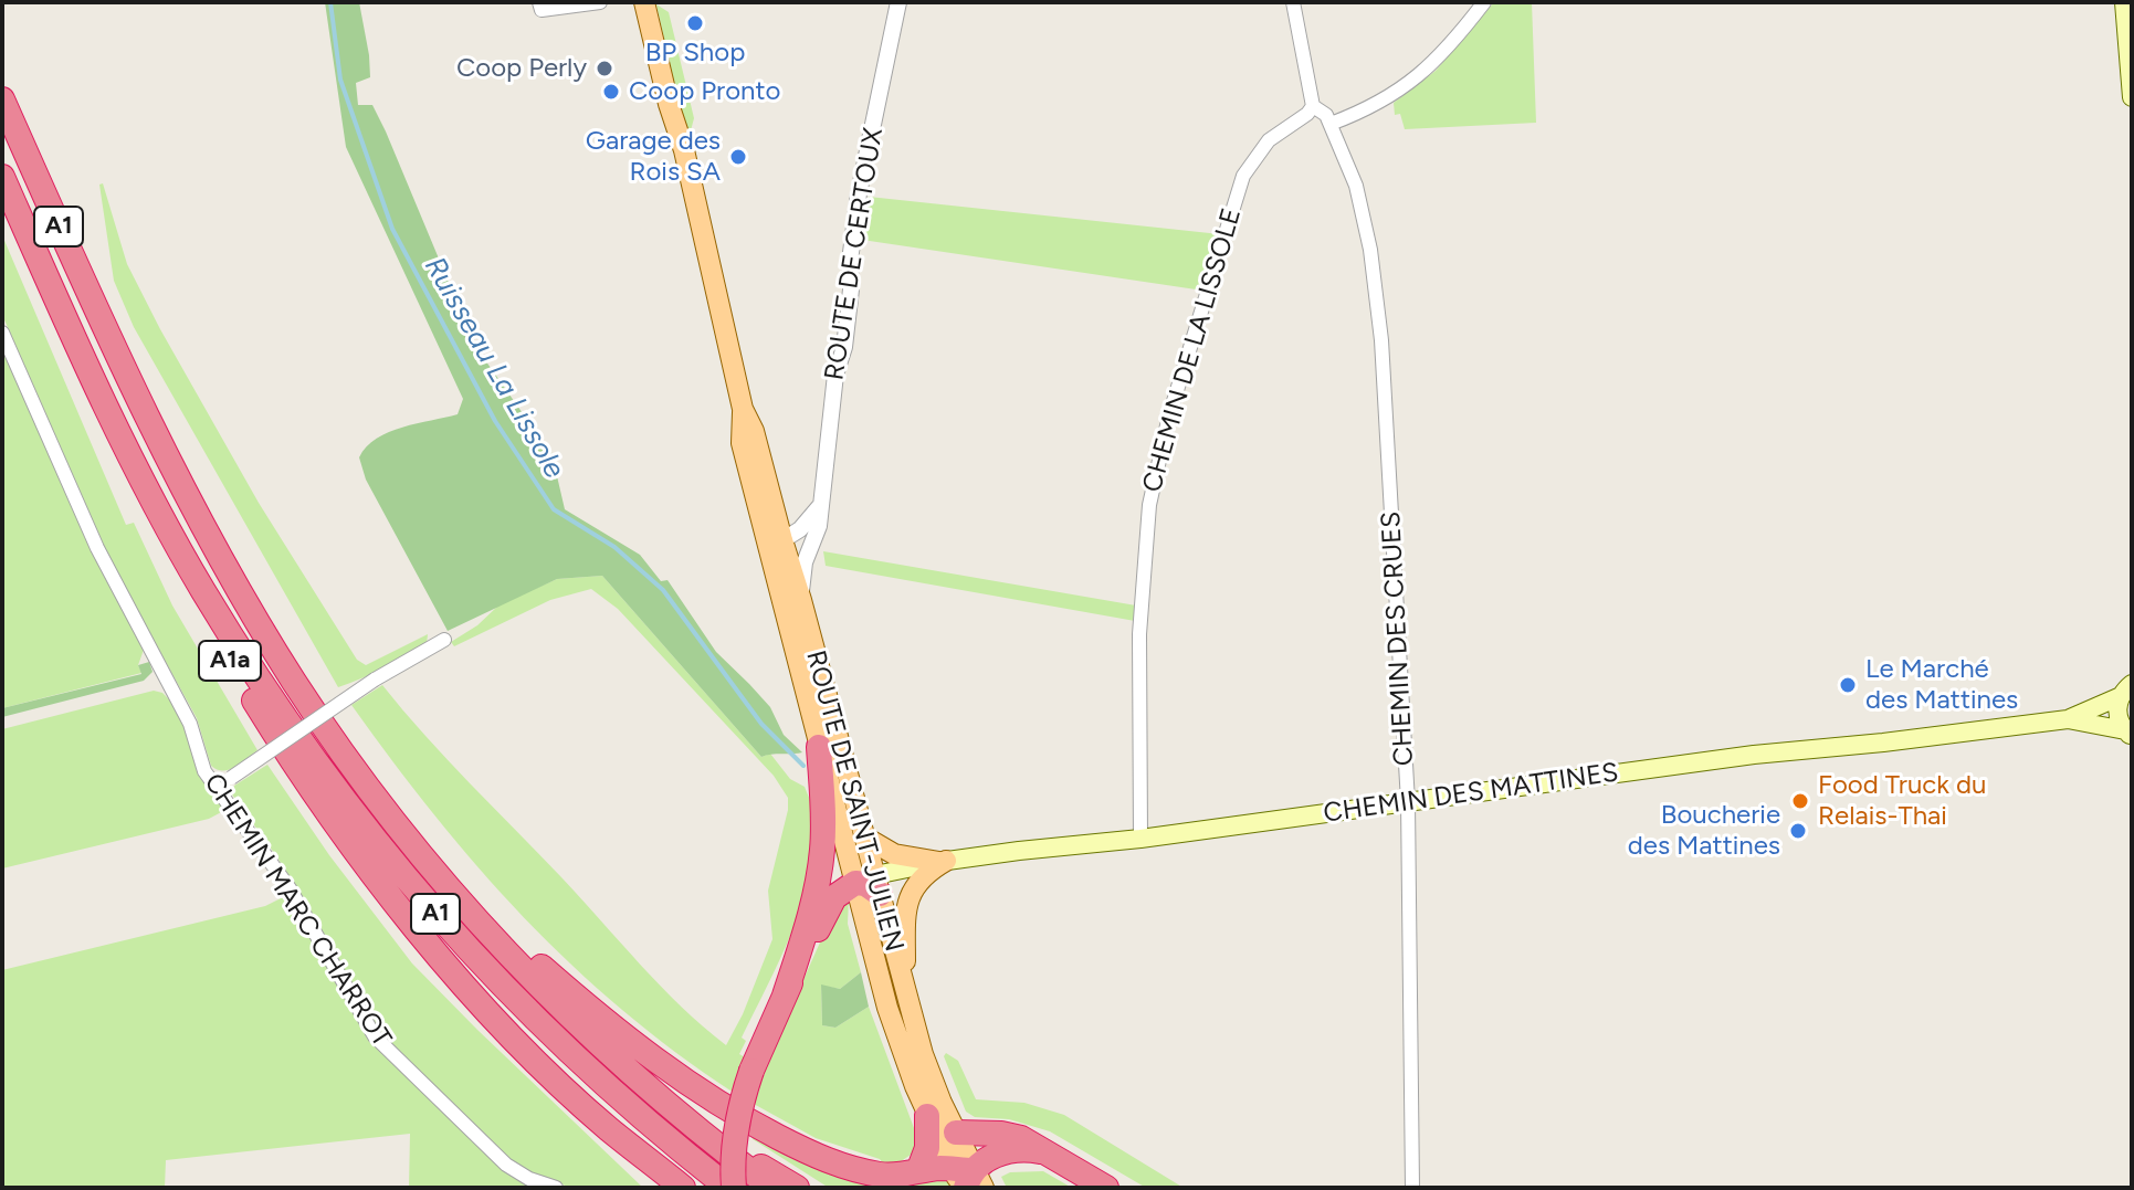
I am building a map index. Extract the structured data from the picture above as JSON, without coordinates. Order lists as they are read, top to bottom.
{
  "streets": {
    "highway": ["A1", "A1a"],
    "main road": ["CHEMIN DES MATTINES", "ROUTE DE SAINT-JULIEN"],
    "street": [
      "ROUTE DE CERTOUX",
      "CHEMIN DE LA LISSOLE",
      "CHEMIN DES CRUES",
      "CHEMIN MARC CHARROT"
    ]
  },
  "crossings": [
    ["A1", "A1a"],
    ["ROUTE DE CERTOUX", "ROUTE DE SAINT-JULIEN"],
    ["CHEMIN DE LA LISSOLE", "CHEMIN DES CRUES"],
    ["CHEMIN DE LA LISSOLE", "CHEMIN DES MATTINES"],
    ["CHEMIN DES CRUES", "CHEMIN DES MATTINES"],
    ["CHEMIN DES MATTINES", "ROUTE DE SAINT-JULIEN"]
  ],
  "water": ["Ruisseau La Lissole"],
  "places": [
    "BP Shop",
    "Coop Perly",
    "Coop Pronto",
    "Garage des Rois SA",
    "Le Marché des Mattines",
    "Food Truck du Relais-Thai",
    "Boucherie des Mattines"
  ]
}
